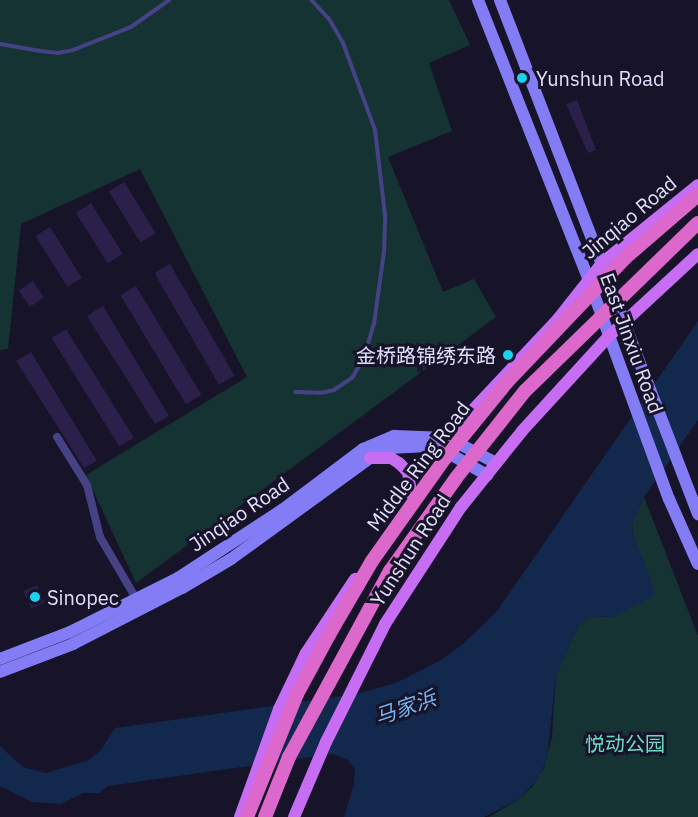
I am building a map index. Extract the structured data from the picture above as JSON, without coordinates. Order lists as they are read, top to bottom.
{
  "streets": {
    "highway": ["Middle Ring Road"],
    "main road": ["Jinqiao Road", "East Jinxiu Road", "Yunshun Road"]
  },
  "crossings": [
    ["Jinqiao Road", "East Jinxiu Road"],
    ["Jinqiao Road", "Yunshun Road"],
    ["East Jinxiu Road", "Yunshun Road"],
    ["Middle Ring Road", "Yunshun Road"]
  ],
  "water": ["马家浜"],
  "parks": ["悦动公园"],
  "places": ["Yunshun Road", "金桥路锦绣东路", "Sinopec"]
}
